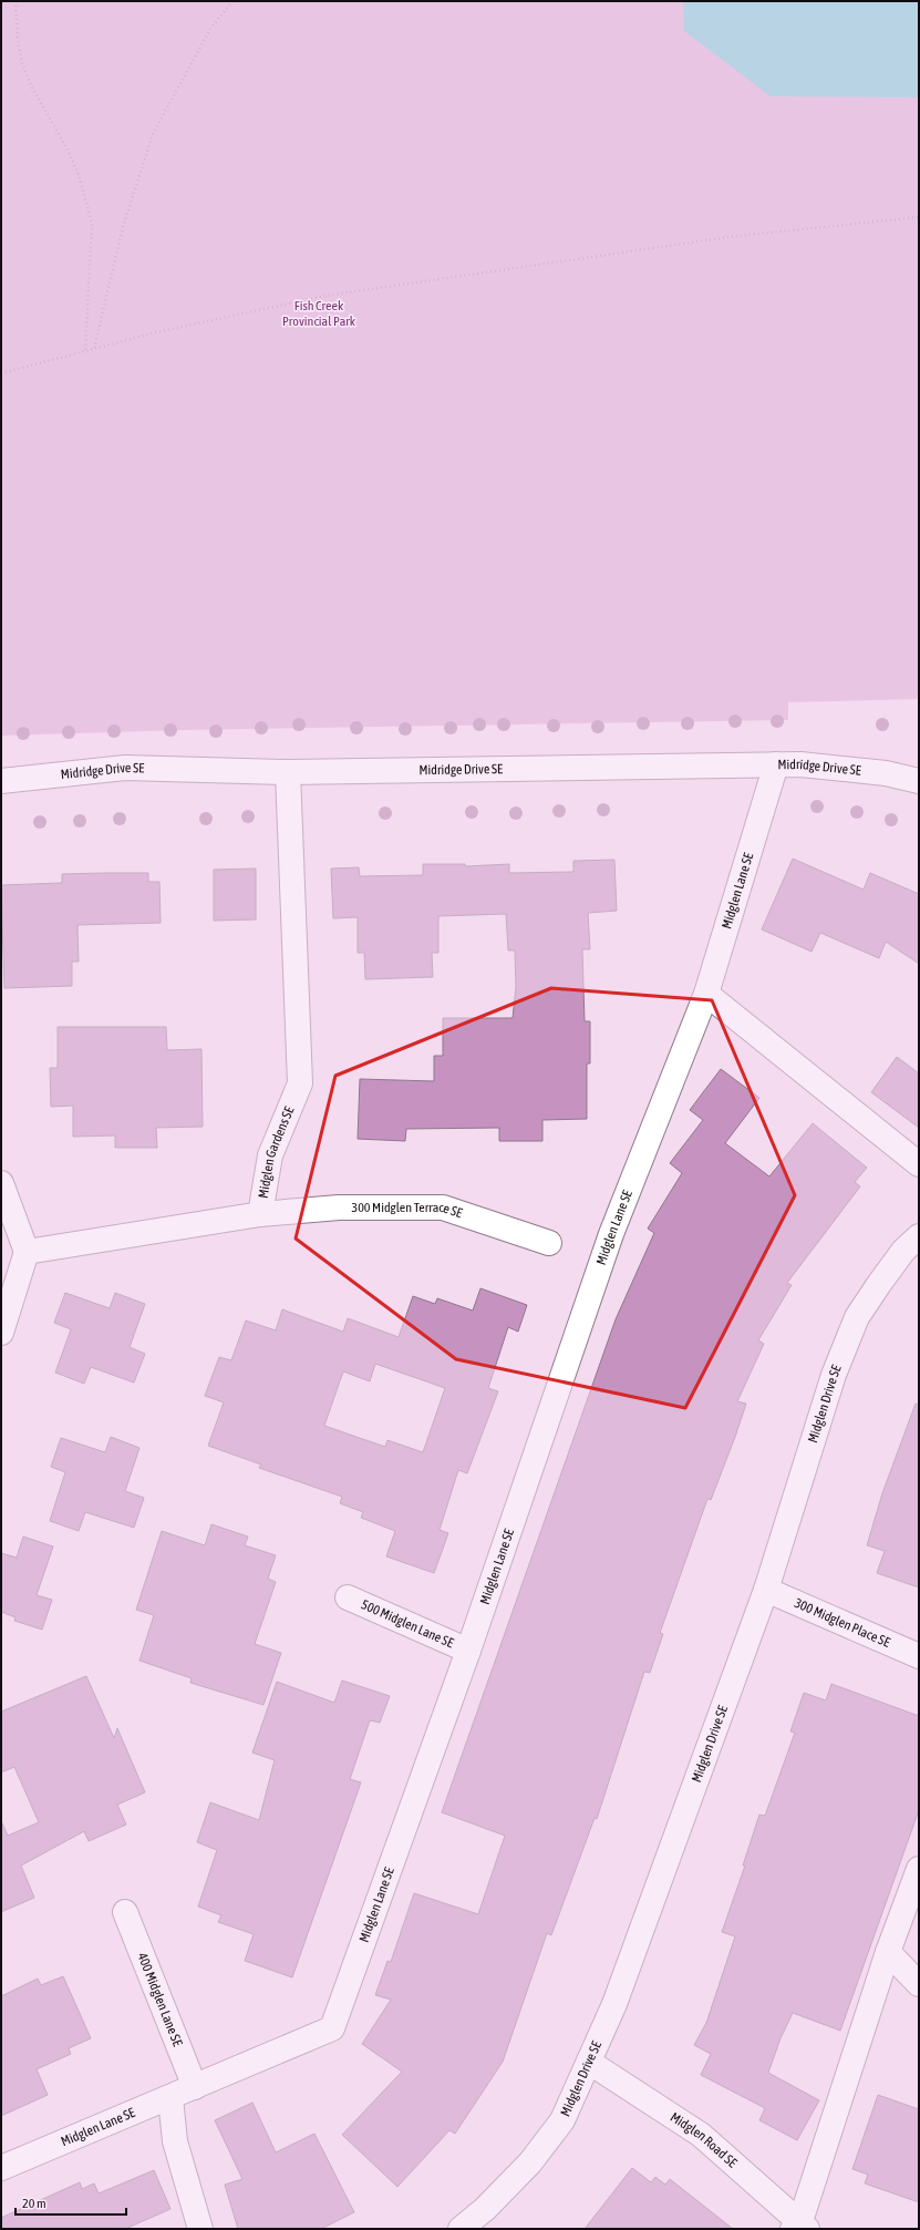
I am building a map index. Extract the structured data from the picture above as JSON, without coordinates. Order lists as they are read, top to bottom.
{
  "streets": {
    "street": [
      "Midridge Drive SE",
      "Midglen Lane SE",
      "Midglen Gardens SE",
      "300 Midglen Terrace SE",
      "Midglen Drive SE",
      "300 Midglen Place SE",
      "500 Midglen Lane SE",
      "400 Midglen Lane SE",
      "Midglen Road SE"
    ]
  },
  "crossings": [
    ["Midridge Drive SE", "Midglen Lane SE"],
    ["Midridge Drive SE", "Midglen Gardens SE"],
    ["Midglen Lane SE", "500 Midglen Lane SE"],
    ["Midglen Lane SE", "400 Midglen Lane SE"],
    ["Midglen Gardens SE", "300 Midglen Terrace SE"],
    ["Midglen Drive SE", "300 Midglen Place SE"],
    ["Midglen Drive SE", "Midglen Road SE"]
  ],
  "parks": ["Fish Creek Provincial Park"],
  "scale_bar": "20 m"
}
